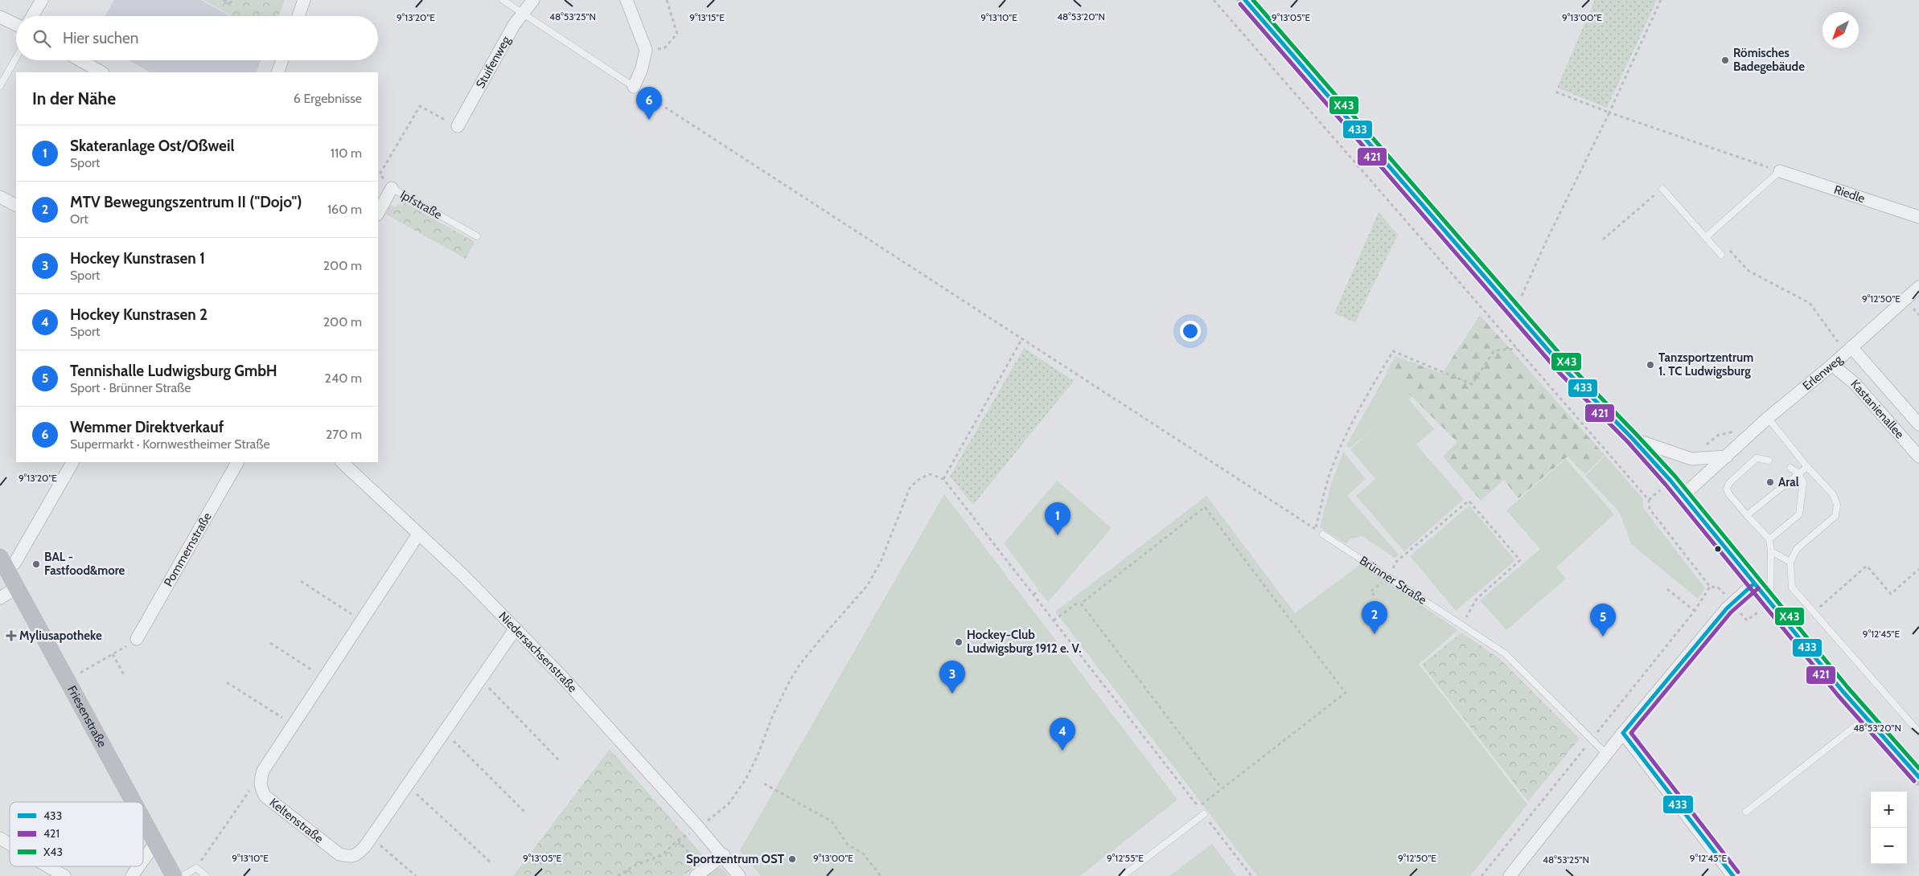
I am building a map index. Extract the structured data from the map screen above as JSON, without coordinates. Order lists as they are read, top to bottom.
{
  "streets": {
    "main road": ["Friesenstraße"],
    "street": [
      "Stuifenweg",
      "Riedle",
      "Ipfstraße",
      "Erlenweg",
      "Kastanienallee",
      "Pommernstraße",
      "Niedersachsenstraße",
      "Keltenstraße"
    ],
    "lane": ["Brünner Straße"]
  },
  "crossings": [
    ["Erlenweg", "Kastanienallee"],
    ["Niedersachsenstraße", "Keltenstraße"]
  ],
  "places": {
    "other": [
      "Römisches Badegebäude",
      "Tanzsportzentrum 1. TC Ludwigsburg",
      "Aral",
      "BAL - Fastfood&more",
      "Hockey-Club Ludwigsburg 1912 e. V.",
      "Sportzentrum OST"
    ],
    "health": ["Myliusapotheke"]
  },
  "lines": ["transit line 433", "transit line X43", "transit line 421"],
  "legend": ["433", "421", "X43"],
  "north": "bottom left",
  "page": {
    "search": "Hier suchen",
    "heading": ["In der Nähe", "6 Ergebnisse"],
    "pins": [
      "6",
      "1",
      "2",
      "5",
      "3",
      "4"
    ],
    "list": [
      {
        "mark": "1",
        "name": "Skateranlage Ost/Oßweil",
        "note": "Sport",
        "value": "110 m"
      },
      {
        "mark": "2",
        "name": "MTV Bewegungszentrum II (\"Dojo\")",
        "note": "Ort",
        "value": "160 m"
      },
      {
        "mark": "3",
        "name": "Hockey Kunstrasen 1",
        "note": "Sport",
        "value": "200 m"
      },
      {
        "mark": "4",
        "name": "Hockey Kunstrasen 2",
        "note": "Sport",
        "value": "200 m"
      },
      {
        "mark": "5",
        "name": "Tennishalle Ludwigsburg GmbH",
        "note": "Sport · Brünner Straße",
        "value": "240 m"
      },
      {
        "mark": "6",
        "name": "Wemmer Direktverkauf",
        "note": "Supermarkt · Kornwestheimer Straße",
        "value": "270 m"
      }
    ],
    "map_buttons": ["+", "−"]
  },
  "coordinates": [
    "48°53'25\"N",
    "48°53'20\"N",
    "9°13'20\"E",
    "9°13'15\"E",
    "9°13'10\"E",
    "9°13'05\"E",
    "9°13'00\"E",
    "9°12'50\"E",
    "9°12'45\"E",
    "9°12'55\"E"
  ]
}
